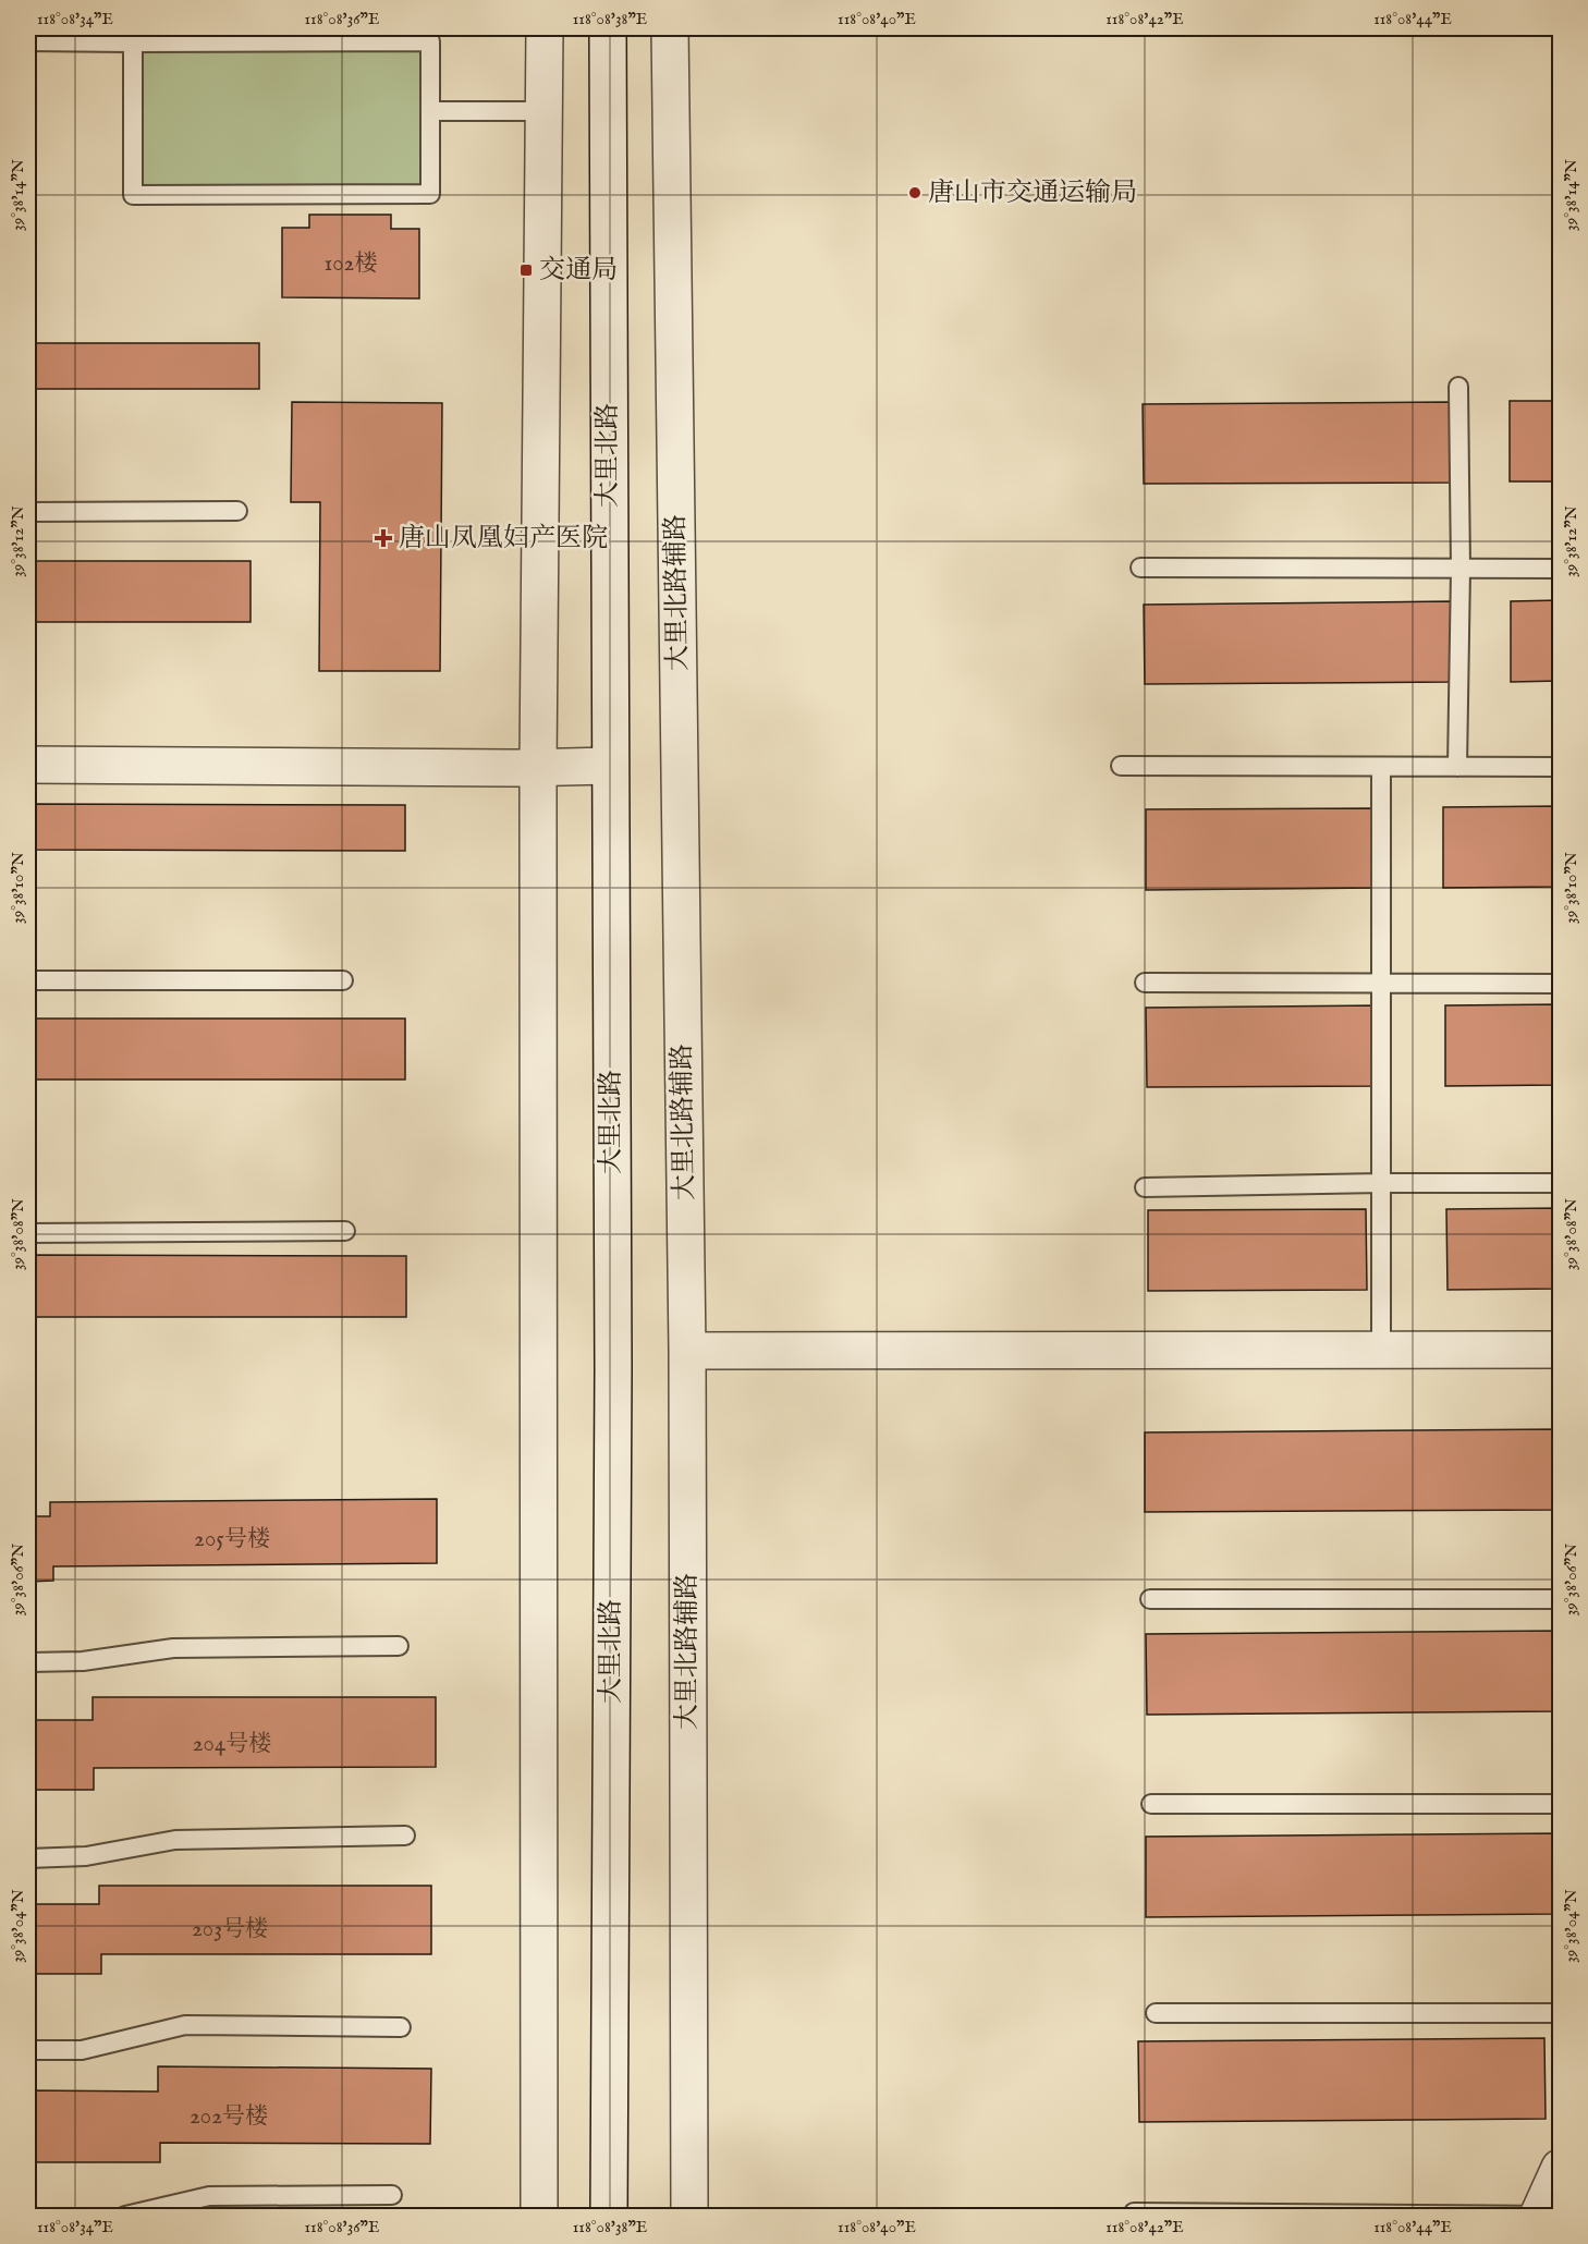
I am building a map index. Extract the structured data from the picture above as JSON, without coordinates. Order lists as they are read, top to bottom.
{
  "streets": {
    "street": ["大里北路", "大里北路辅路"]
  },
  "places": {
    "other": ["唐山市交通运输局"],
    "transit": ["交通局"],
    "health": ["唐山凤凰妇产医院"]
  },
  "house_numbers": [
    "102楼",
    "205号楼",
    "204号楼",
    "203号楼",
    "202号楼"
  ],
  "coordinates": [
    "118°08'34\"E",
    "118°08'36\"E",
    "118°08'38\"E",
    "118°08'40\"E",
    "118°08'42\"E",
    "118°08'44\"E",
    "39°38'14\"N",
    "39°38'12\"N",
    "39°38'10\"N",
    "39°38'08\"N",
    "39°38'06\"N",
    "39°38'04\"N"
  ]
}
